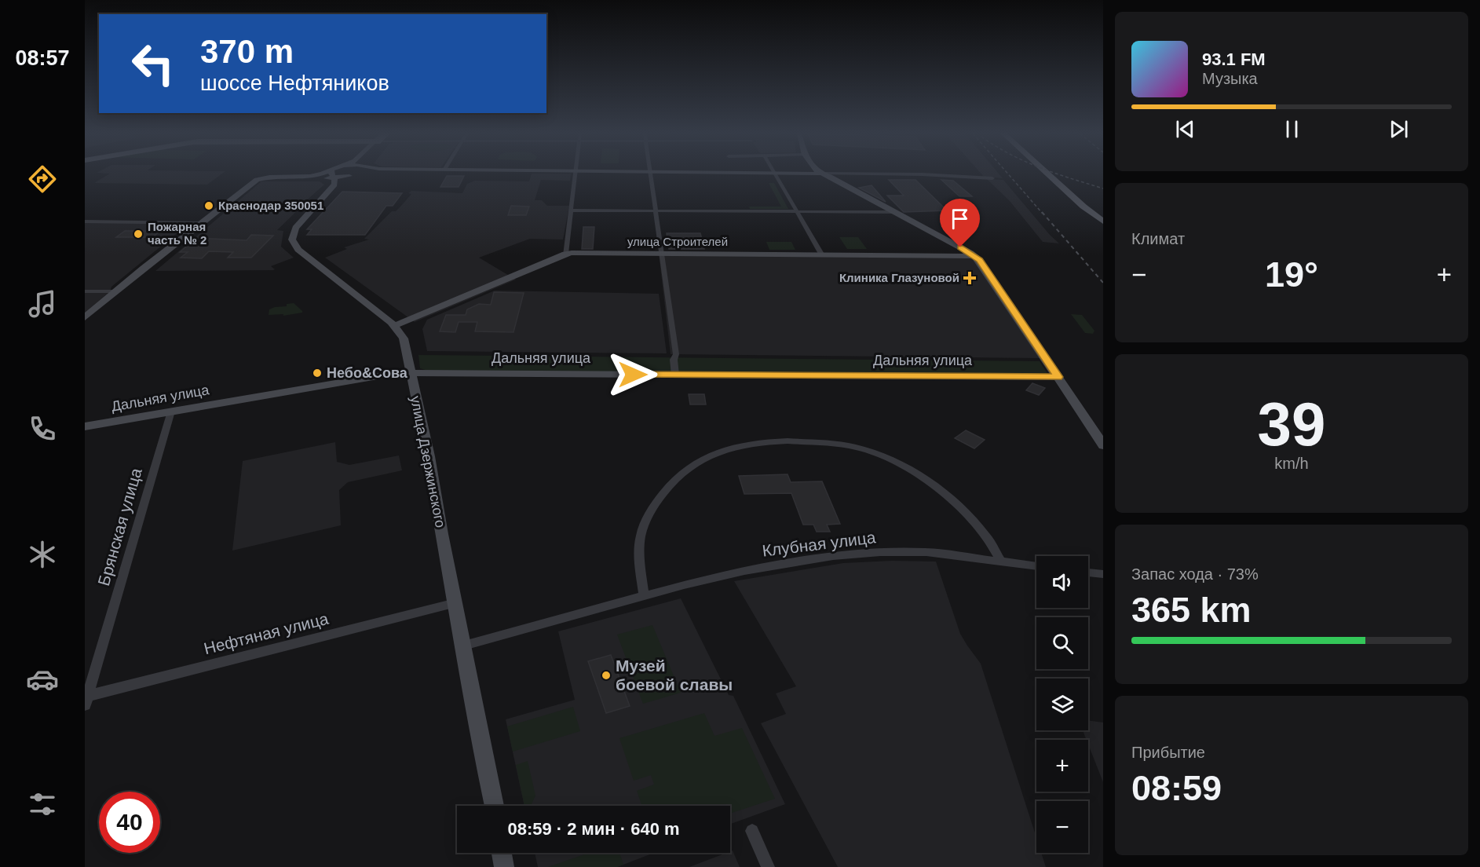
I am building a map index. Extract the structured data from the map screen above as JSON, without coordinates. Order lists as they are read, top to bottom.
{
  "streets": {
    "main road": ["улица Строителей", "Дальняя улица", "улица Дзержинского"],
    "street": ["Брянская улица", "Клубная улица", "Нефтяная улица"]
  },
  "crossings": [
    ["улица Строителей", "улица Дзержинского"],
    ["Дальняя улица", "улица Дзержинского"],
    ["Дальняя улица", "Брянская улица"],
    ["улица Дзержинского", "Клубная улица"],
    ["улица Дзержинского", "Нефтяная улица"],
    ["Брянская улица", "Нефтяная улица"]
  ],
  "places": {
    "other": [
      "Краснодар 350051",
      "Пожарная часть № 2",
      "Небо&Сова",
      "Музей боевой славы"
    ],
    "health": ["Клиника Глазуновой"]
  },
  "page": {
    "tabs": "08:57",
    "turn": ["370 m", "шоссе Нефтяников"],
    "song": ["93.1 FM", "Музыка"],
    "tile": [
      "Климат",
      ["39", "km/h"],
      ["Запас хода · 73%", "365 km"],
      ["Прибытие", "08:59"]
    ],
    "heat": ["−", "19°", "+"],
    "map_buttons": ["+", "−"],
    "limit": "40",
    "trip": "08:59 · 2 мин · 640 m"
  }
}
